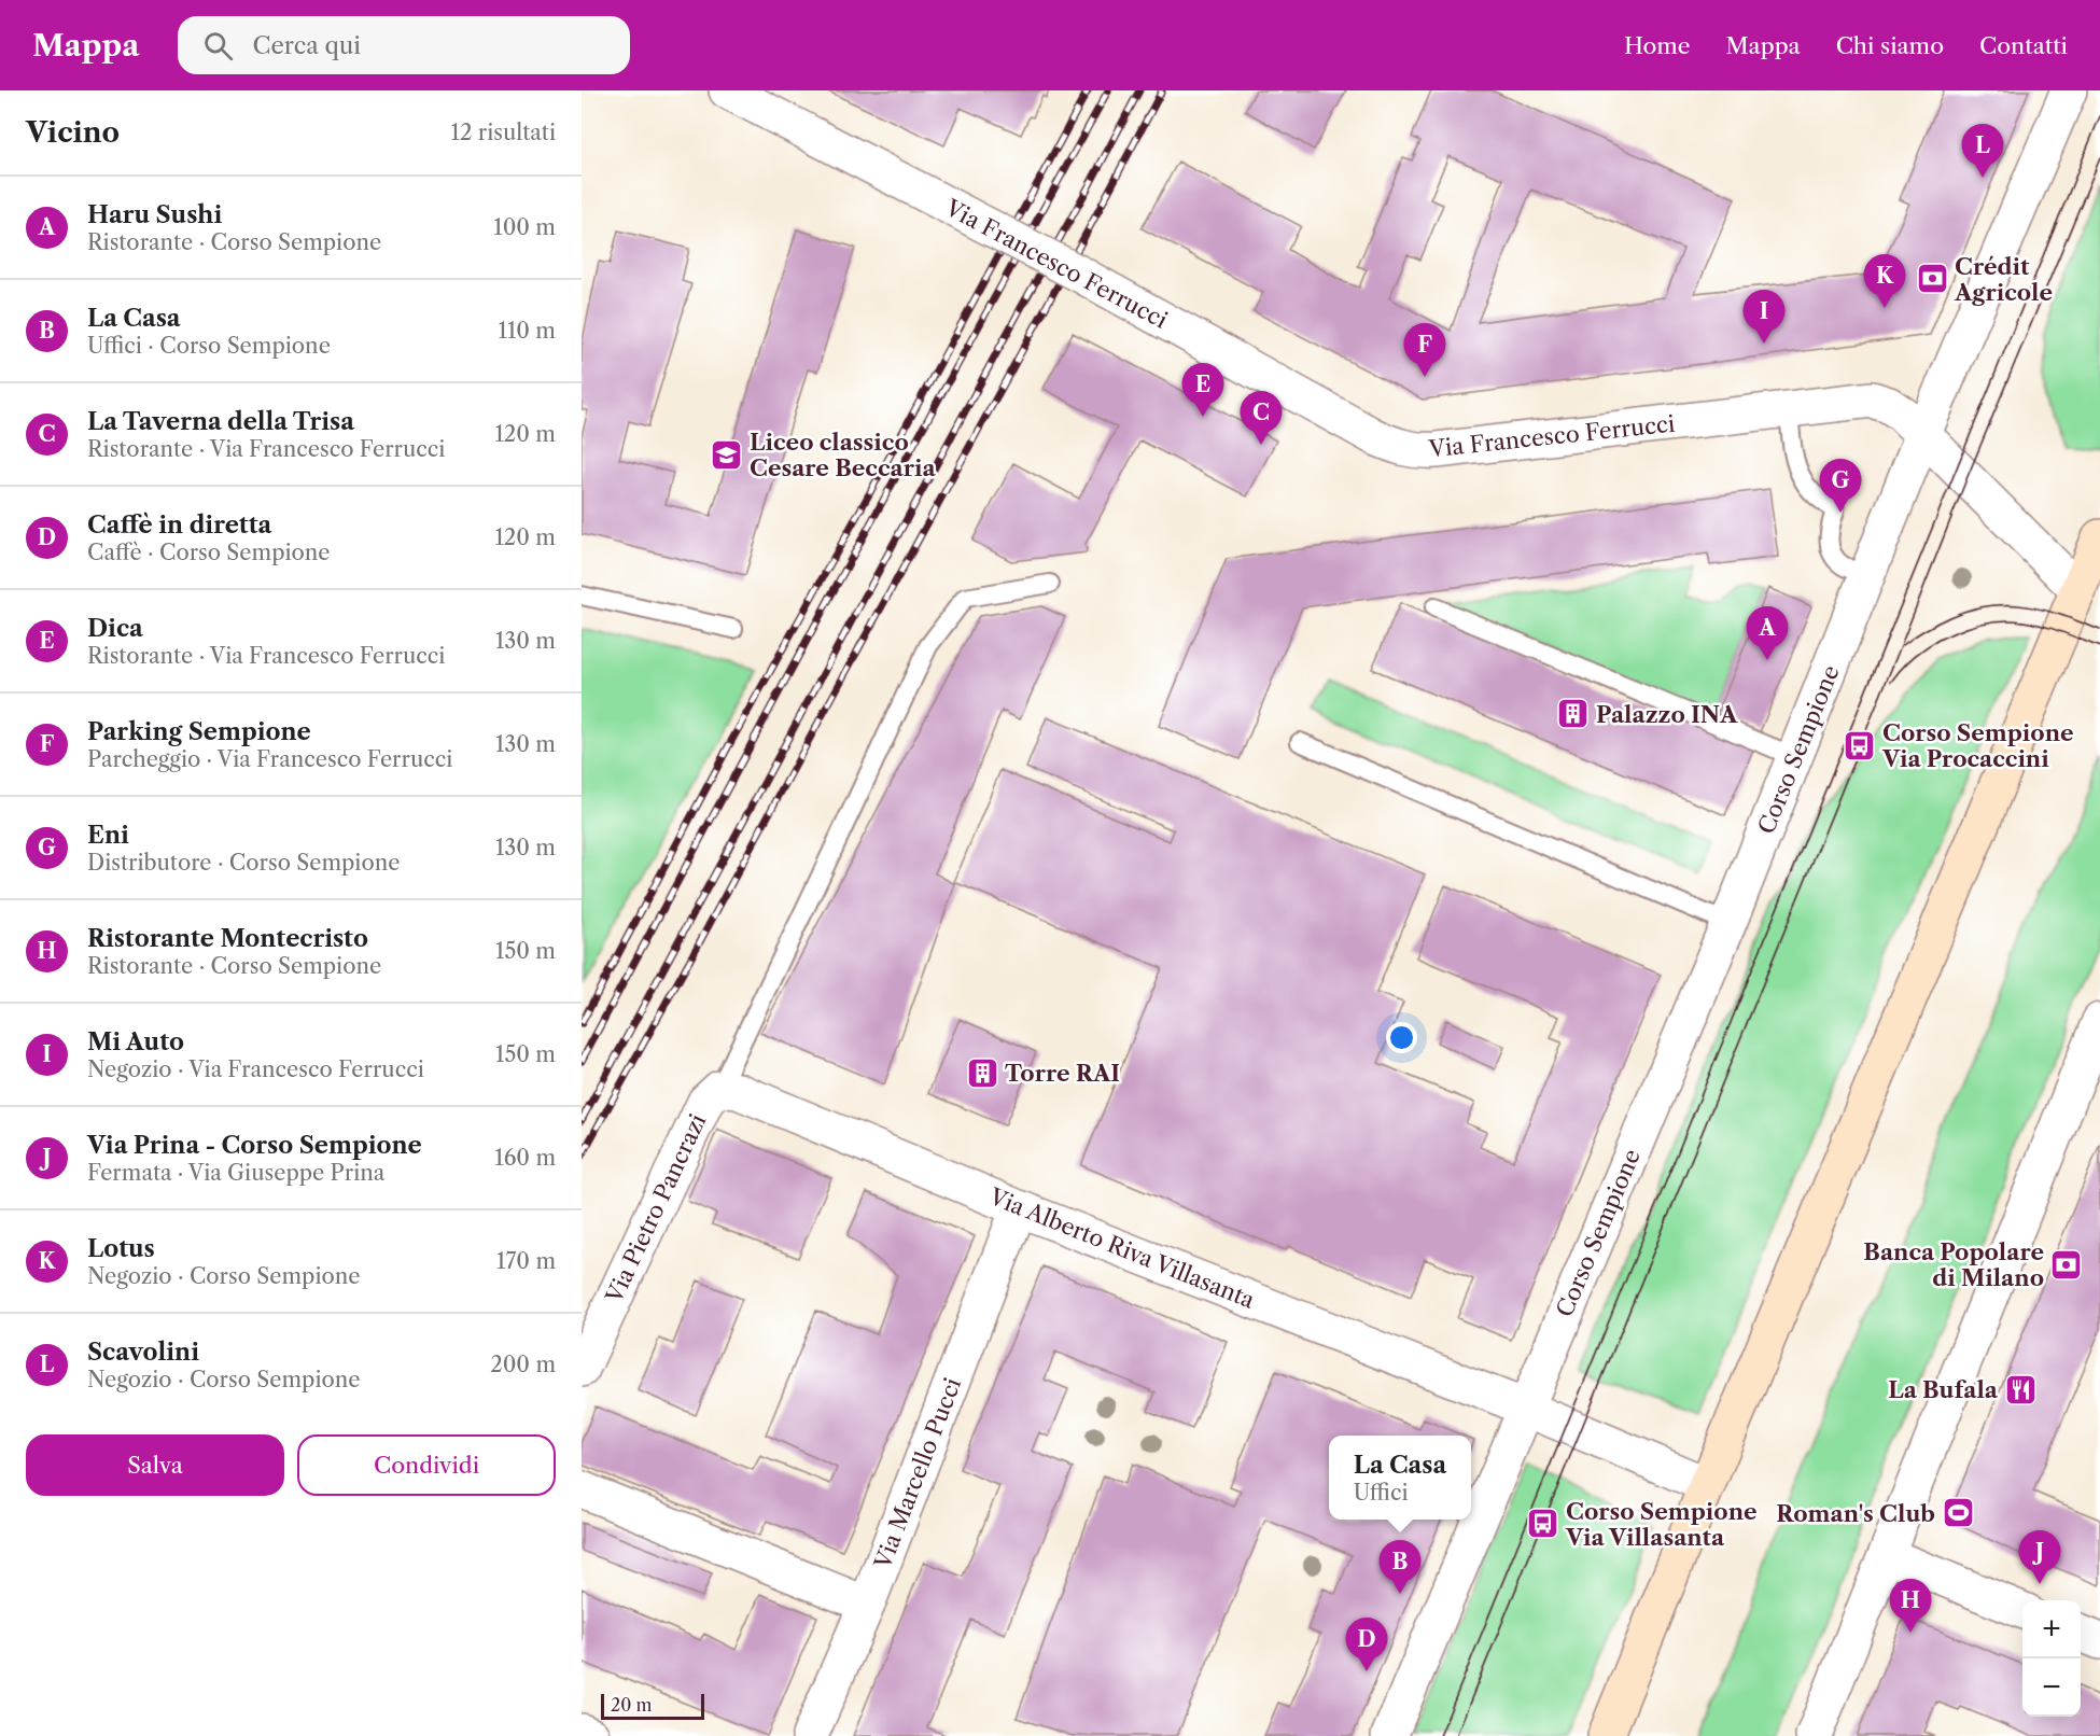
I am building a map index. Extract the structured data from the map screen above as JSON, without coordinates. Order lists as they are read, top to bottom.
{
  "streets": {
    "street": [
      "Via Francesco Ferrucci",
      "Corso Sempione",
      "Via Pietro Pancrazi",
      "Via Alberto Riva Villasanta",
      "Via Marcello Pucci"
    ]
  },
  "crossings": [
    ["Via Francesco Ferrucci", "Corso Sempione"],
    ["Corso Sempione", "Via Alberto Riva Villasanta"],
    ["Via Pietro Pancrazi", "Via Alberto Riva Villasanta"],
    ["Via Alberto Riva Villasanta", "Via Marcello Pucci"]
  ],
  "places": {
    "bank": ["Crédit Agricole", "Banca Popolare di Milano"],
    "school or university": ["Liceo classico Cesare Beccaria"],
    "building": ["Palazzo INA", "Torre RAI"],
    "bus stop": ["Corso Sempione Via Procaccini", "Corso Sempione Via Villasanta"],
    "restaurant": ["La Bufala"],
    "sports": ["Roman's Club"]
  },
  "scale_bar": "20 m",
  "page": {
    "header": "Mappa",
    "search": "Cerca qui",
    "nav": [
      "Home",
      "Mappa",
      "Chi siamo",
      "Contatti"
    ],
    "heading": ["Vicino", "12 risultati"],
    "pins": [
      "L",
      "K",
      "I",
      "F",
      "E",
      "C",
      "G",
      "A",
      "J",
      "B",
      "H",
      "D"
    ],
    "list": [
      {
        "mark": "A",
        "name": "Haru Sushi",
        "note": "Ristorante · Corso Sempione",
        "value": "100 m"
      },
      {
        "mark": "B",
        "name": "La Casa",
        "note": "Uffici · Corso Sempione",
        "value": "110 m"
      },
      {
        "mark": "C",
        "name": "La Taverna della Trisa",
        "note": "Ristorante · Via Francesco Ferrucci",
        "value": "120 m"
      },
      {
        "mark": "D",
        "name": "Caffè in diretta",
        "note": "Caffè · Corso Sempione",
        "value": "120 m"
      },
      {
        "mark": "E",
        "name": "Dica",
        "note": "Ristorante · Via Francesco Ferrucci",
        "value": "130 m"
      },
      {
        "mark": "F",
        "name": "Parking Sempione",
        "note": "Parcheggio · Via Francesco Ferrucci",
        "value": "130 m"
      },
      {
        "mark": "G",
        "name": "Eni",
        "note": "Distributore · Corso Sempione",
        "value": "130 m"
      },
      {
        "mark": "H",
        "name": "Ristorante Montecristo",
        "note": "Ristorante · Corso Sempione",
        "value": "150 m"
      },
      {
        "mark": "I",
        "name": "Mi Auto",
        "note": "Negozio · Via Francesco Ferrucci",
        "value": "150 m"
      },
      {
        "mark": "J",
        "name": "Via Prina - Corso Sempione",
        "note": "Fermata · Via Giuseppe Prina",
        "value": "160 m"
      },
      {
        "mark": "K",
        "name": "Lotus",
        "note": "Negozio · Corso Sempione",
        "value": "170 m"
      },
      {
        "mark": "L",
        "name": "Scavolini",
        "note": "Negozio · Corso Sempione",
        "value": "200 m"
      }
    ],
    "buttons": ["Salva", "Condividi"],
    "popup": ["La Casa", "Uffici"],
    "map_buttons": ["+", "−"],
    "scale": "20 m"
  }
}
